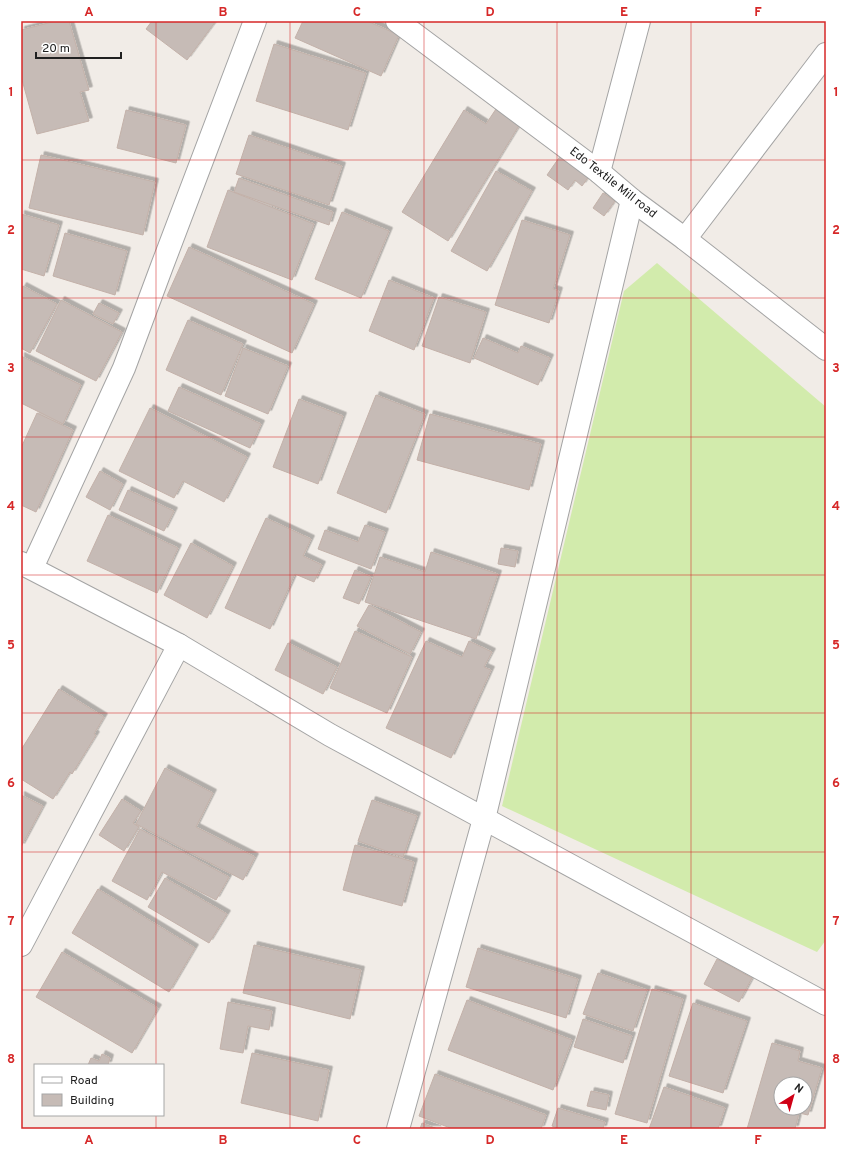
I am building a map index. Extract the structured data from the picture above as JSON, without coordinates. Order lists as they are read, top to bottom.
{
  "streets": {
    "street": ["Edo Textile Mill road"]
  },
  "legend": ["Road", "Building"],
  "scale_bar": "20 m",
  "north": "top right",
  "grid": {
    "columns": [
      "A",
      "B",
      "C",
      "D",
      "E",
      "F"
    ],
    "rows": [
      "1",
      "2",
      "3",
      "4",
      "5",
      "6",
      "7",
      "8"
    ]
  }
}
